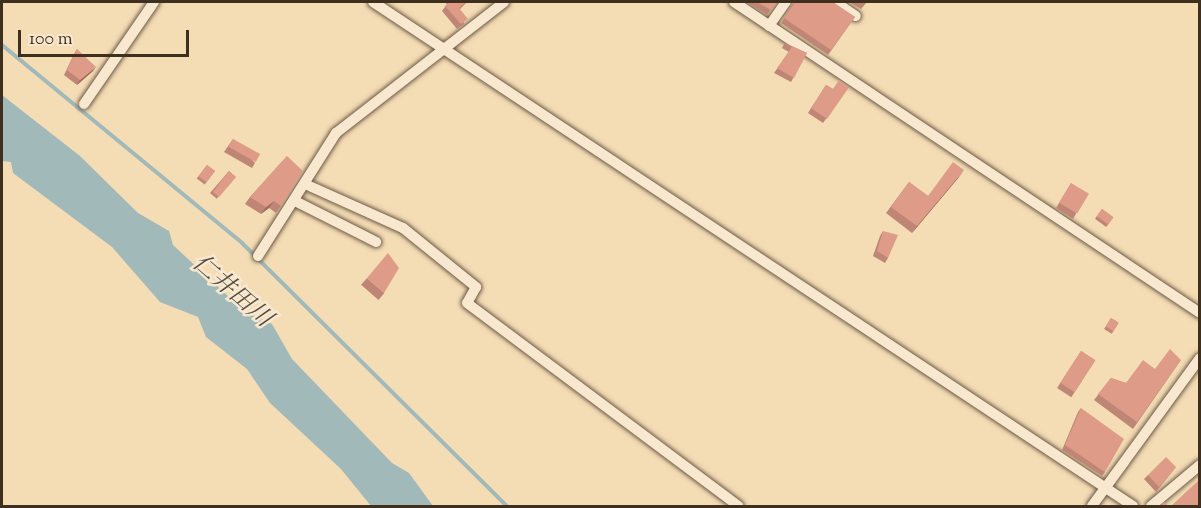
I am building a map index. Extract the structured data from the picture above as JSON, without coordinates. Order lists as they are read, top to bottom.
{
  "water": ["仁井田川"],
  "scale_bar": "100 m"
}
